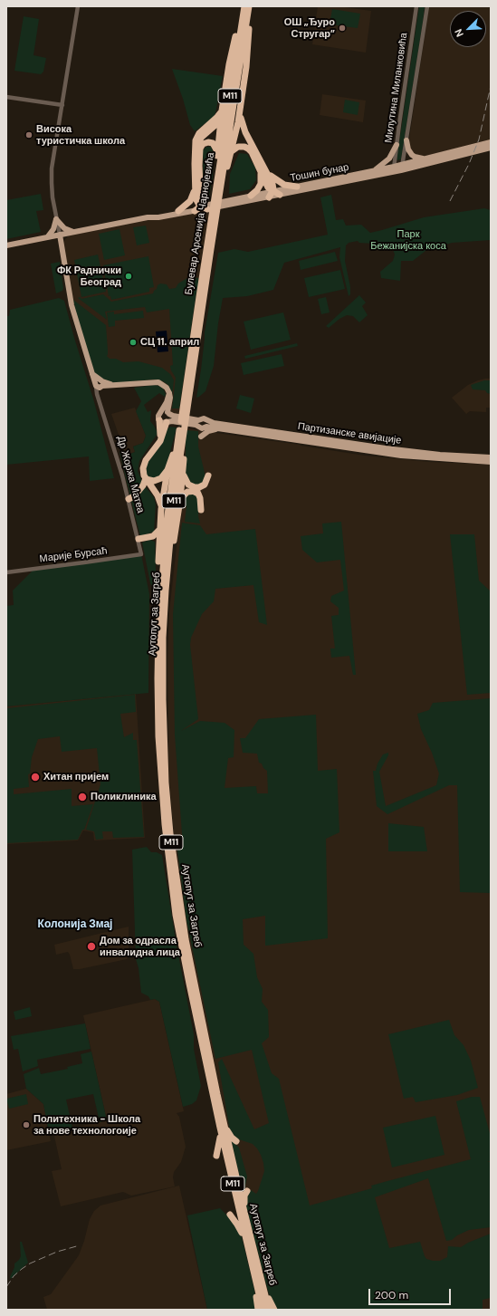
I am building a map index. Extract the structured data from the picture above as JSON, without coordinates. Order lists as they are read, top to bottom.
{
  "streets": {
    "highway": ["M11", "Булевар Арсенија Чарнојевића", "Аутопут за Загреб"],
    "main road": ["Тошин бунар", "Партизанске авијације"],
    "street": ["Милутина Миланковића", "Др Жоржа Матеа", "Марије Бурсаћ"]
  },
  "crossings": [
    ["Милутина Миланковића", "Тошин бунар"],
    ["Булевар Арсенија Чарнојевића", "Аутопут за Загреб"],
    ["Др Жоржа Матеа", "Марије Бурсаћ"]
  ],
  "districts": ["Колонија Змај"],
  "parks": ["Парк Бежанијска коса"],
  "places": [
    "ОШ „Ђуро Стругар”",
    "Висока туристичка школа",
    "ФК Раднички Београд",
    "СЦ 11. април",
    "Хитан пријем",
    "Поликлиника",
    "Дом за одрасла инвалидна лица",
    "Политехника - Школа за нове технологоије"
  ],
  "scale_bar": "200 m",
  "north": "bottom left"
}
